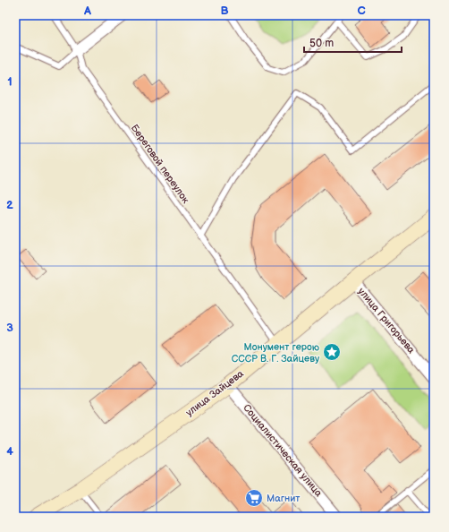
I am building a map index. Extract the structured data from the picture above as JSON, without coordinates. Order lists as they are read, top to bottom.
{
  "streets": {
    "main road": ["улица Зайцева"],
    "street": ["улица Григорьева", "Социалистическая улица"],
    "lane": ["Береговой переулок"]
  },
  "crossings": [
    ["Береговой переулок", "улица Зайцева"],
    ["улица Григорьева", "улица Зайцева"],
    ["улица Зайцева", "Социалистическая улица"]
  ],
  "places": {
    "place": ["Монумент герою СССР В. Г. Зайцеву"],
    "supermarket": ["Магнит"]
  },
  "scale_bar": "50 m",
  "grid": {
    "columns": ["A", "B", "C"],
    "rows": [
      "1",
      "2",
      "3",
      "4"
    ]
  }
}
